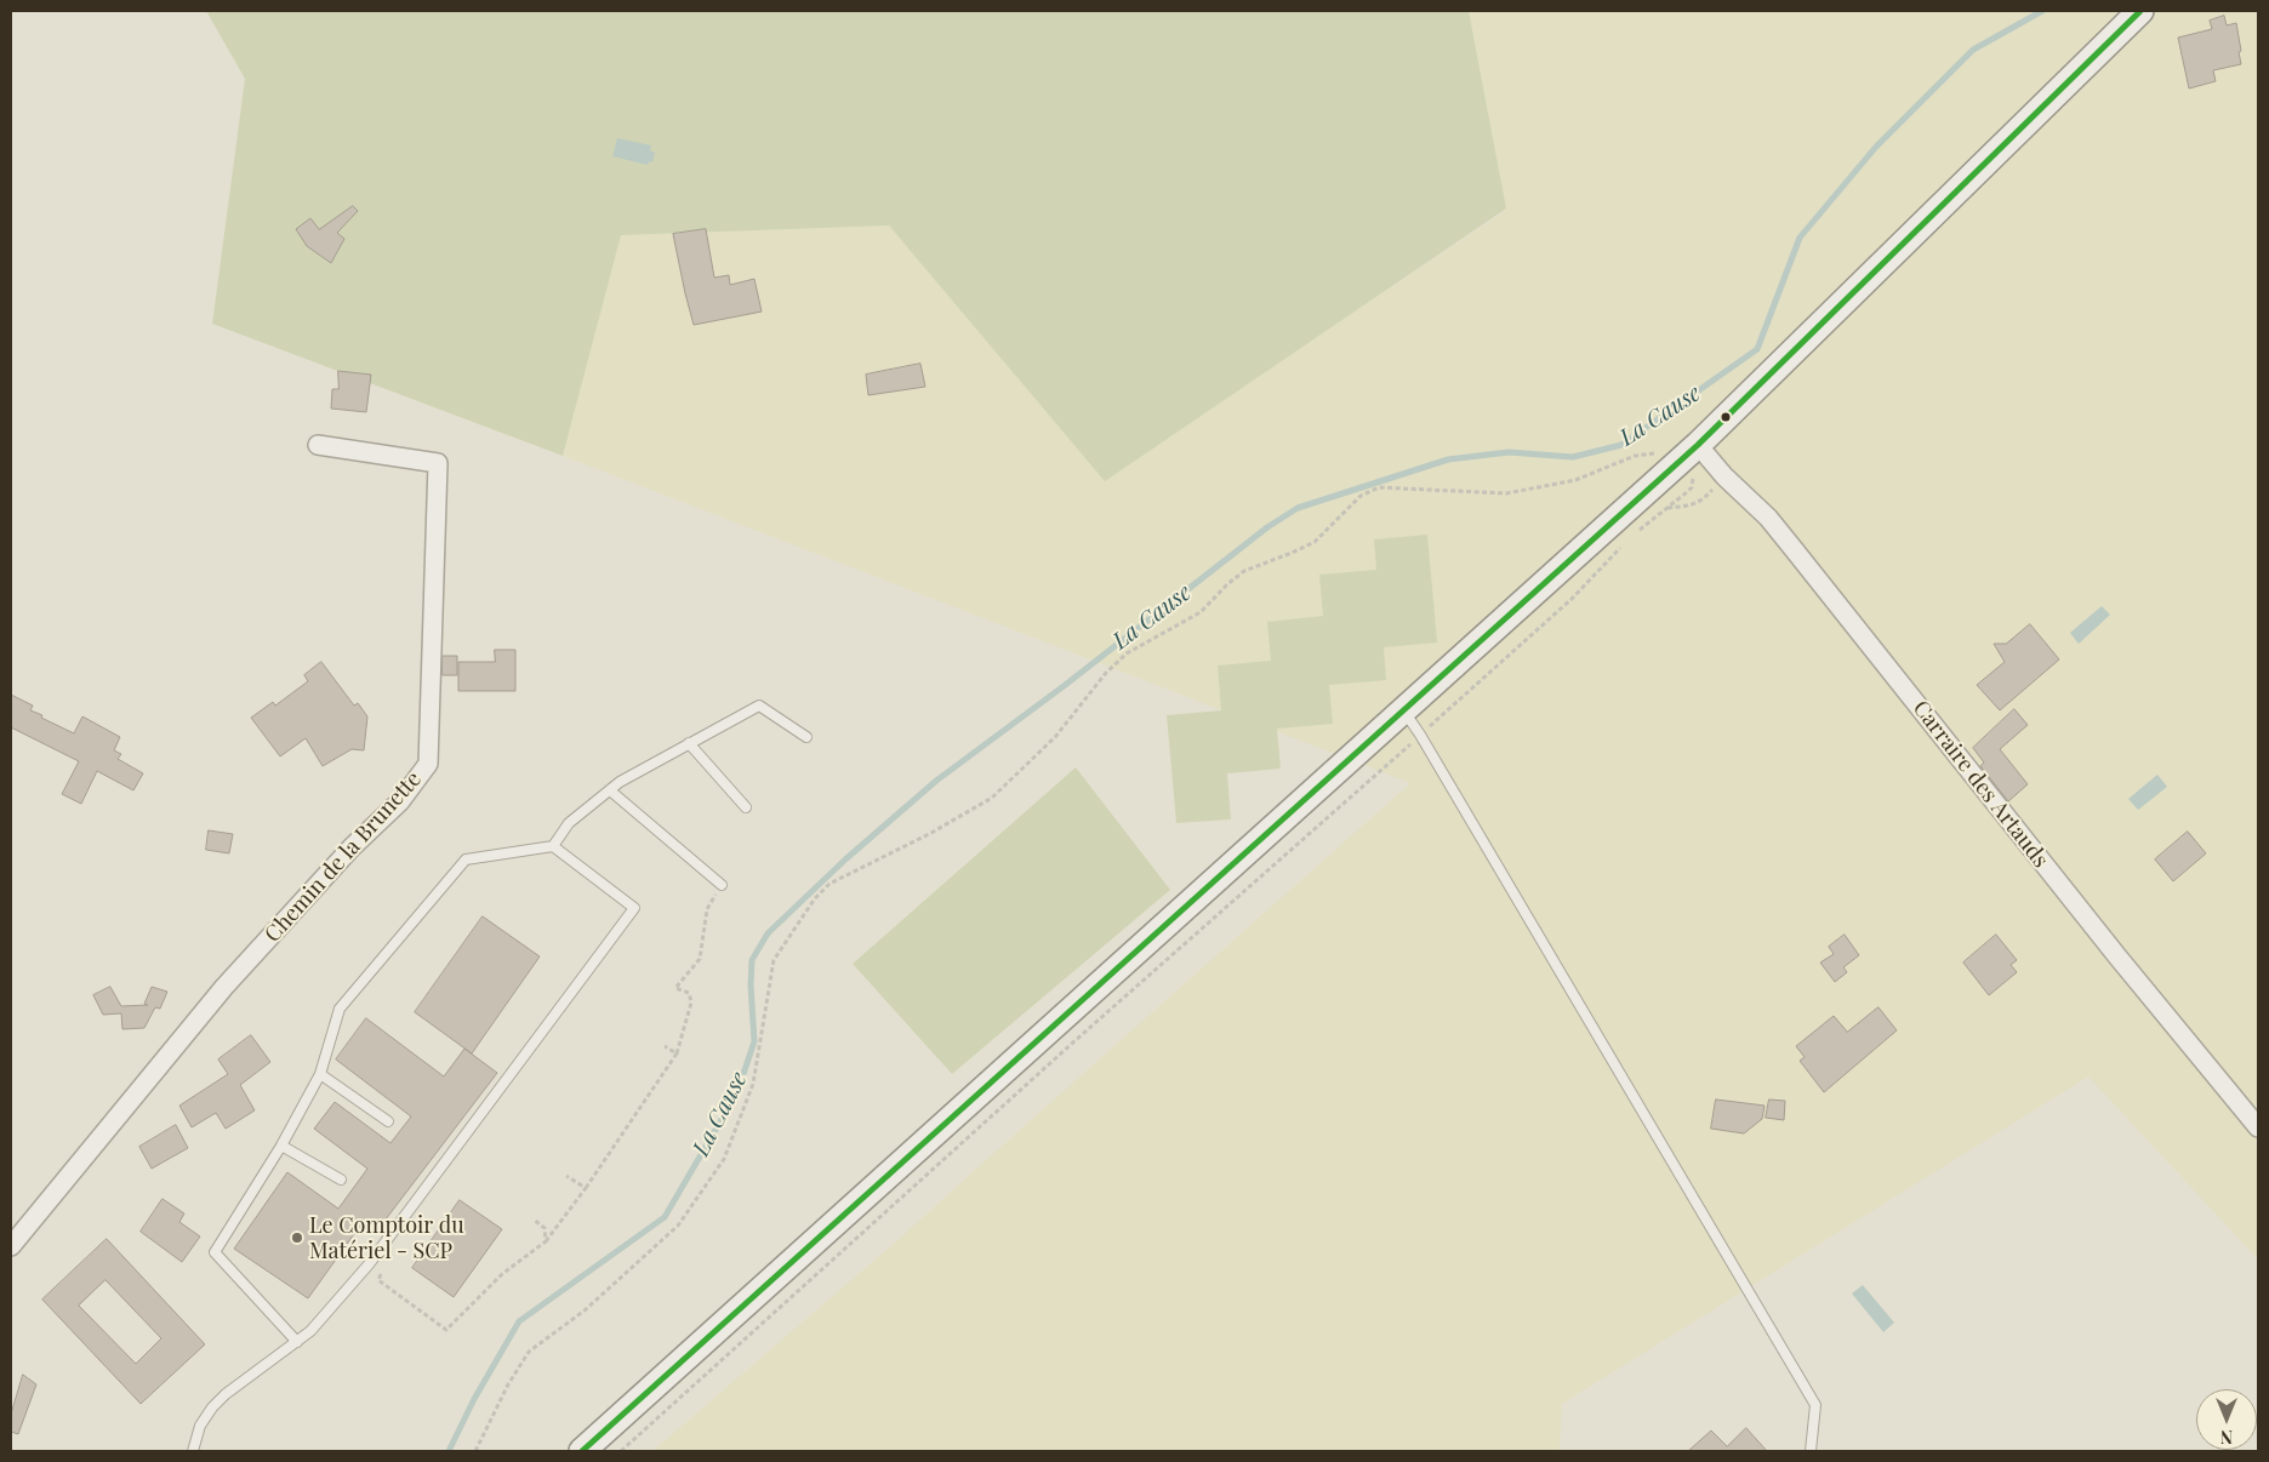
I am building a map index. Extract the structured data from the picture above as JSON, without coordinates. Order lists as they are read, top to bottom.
{
  "streets": {
    "street": ["Carraire des Artauds", "Chemin de la Brunette"]
  },
  "water": ["La Cause"],
  "places": ["Le Comptoir du Matériel - SCP"],
  "north": "bottom"
}
